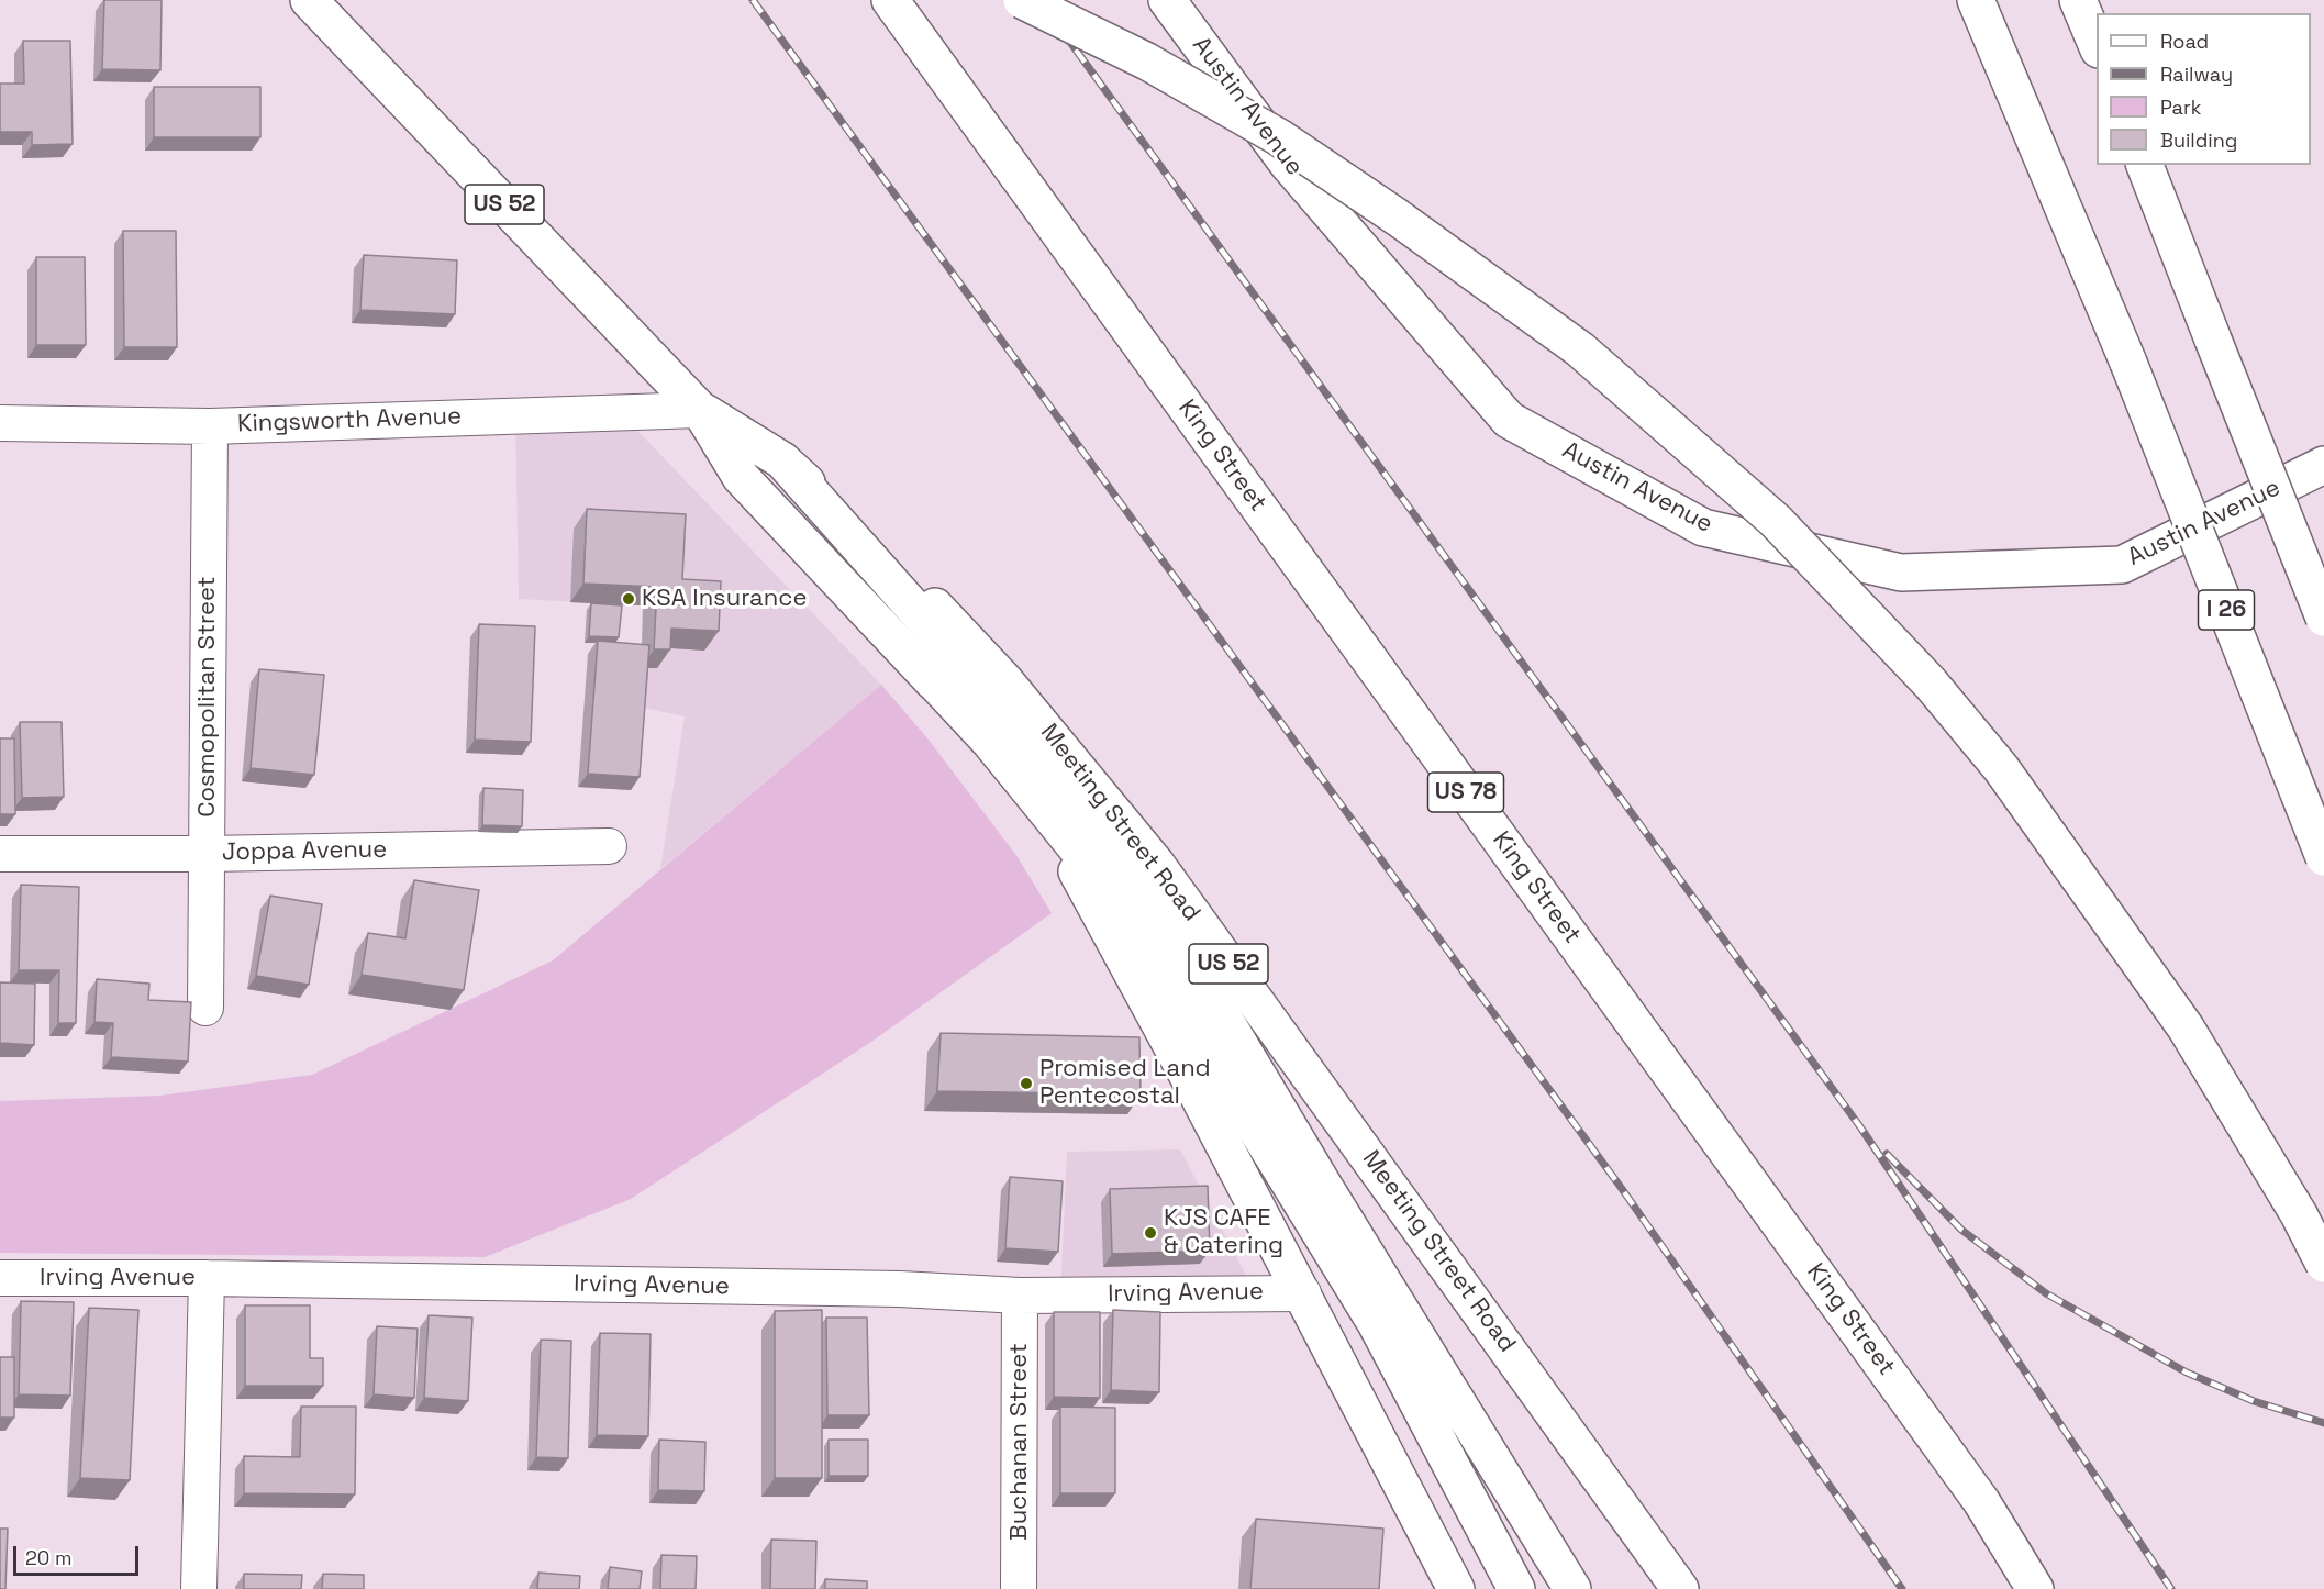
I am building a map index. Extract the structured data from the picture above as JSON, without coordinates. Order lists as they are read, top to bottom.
{
  "streets": {
    "main road": [
      "Austin Avenue",
      "US 52",
      "King Street",
      "I 26",
      "US 78",
      "Meeting Street Road"
    ],
    "street": [
      "Kingsworth Avenue",
      "Cosmopolitan Street",
      "Joppa Avenue",
      "Irving Avenue",
      "Buchanan Street"
    ]
  },
  "crossings": [
    ["Kingsworth Avenue", "Cosmopolitan Street"],
    ["Kingsworth Avenue", "Meeting Street Road"],
    ["Cosmopolitan Street", "Joppa Avenue"],
    ["Meeting Street Road", "Irving Avenue"],
    ["Irving Avenue", "Buchanan Street"]
  ],
  "places": ["KSA Insurance", "Promised Land Pentecostal", "KJS CAFE & Catering"],
  "legend": [
    "Road",
    "Railway",
    "Park",
    "Building"
  ],
  "scale_bar": "20 m"
}
